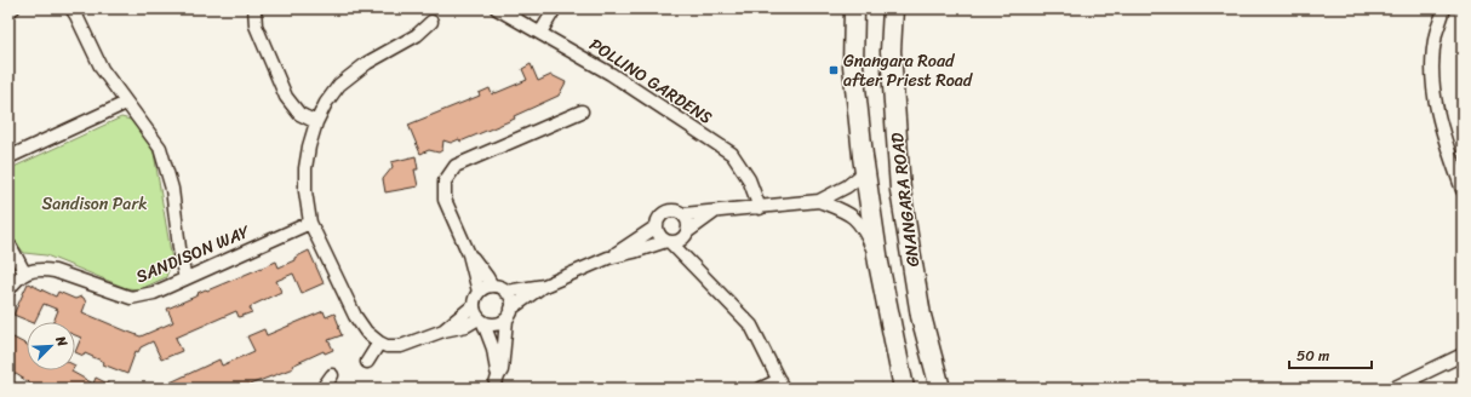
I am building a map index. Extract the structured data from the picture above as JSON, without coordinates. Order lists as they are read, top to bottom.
{
  "streets": {
    "main road": ["GNANGARA ROAD"],
    "street": ["POLLINO GARDENS", "SANDISON WAY"]
  },
  "parks": ["Sandison Park"],
  "places": {
    "transit": ["Gnangara Road after Priest Road"]
  },
  "scale_bar": "50 m",
  "north": "top right"
}
